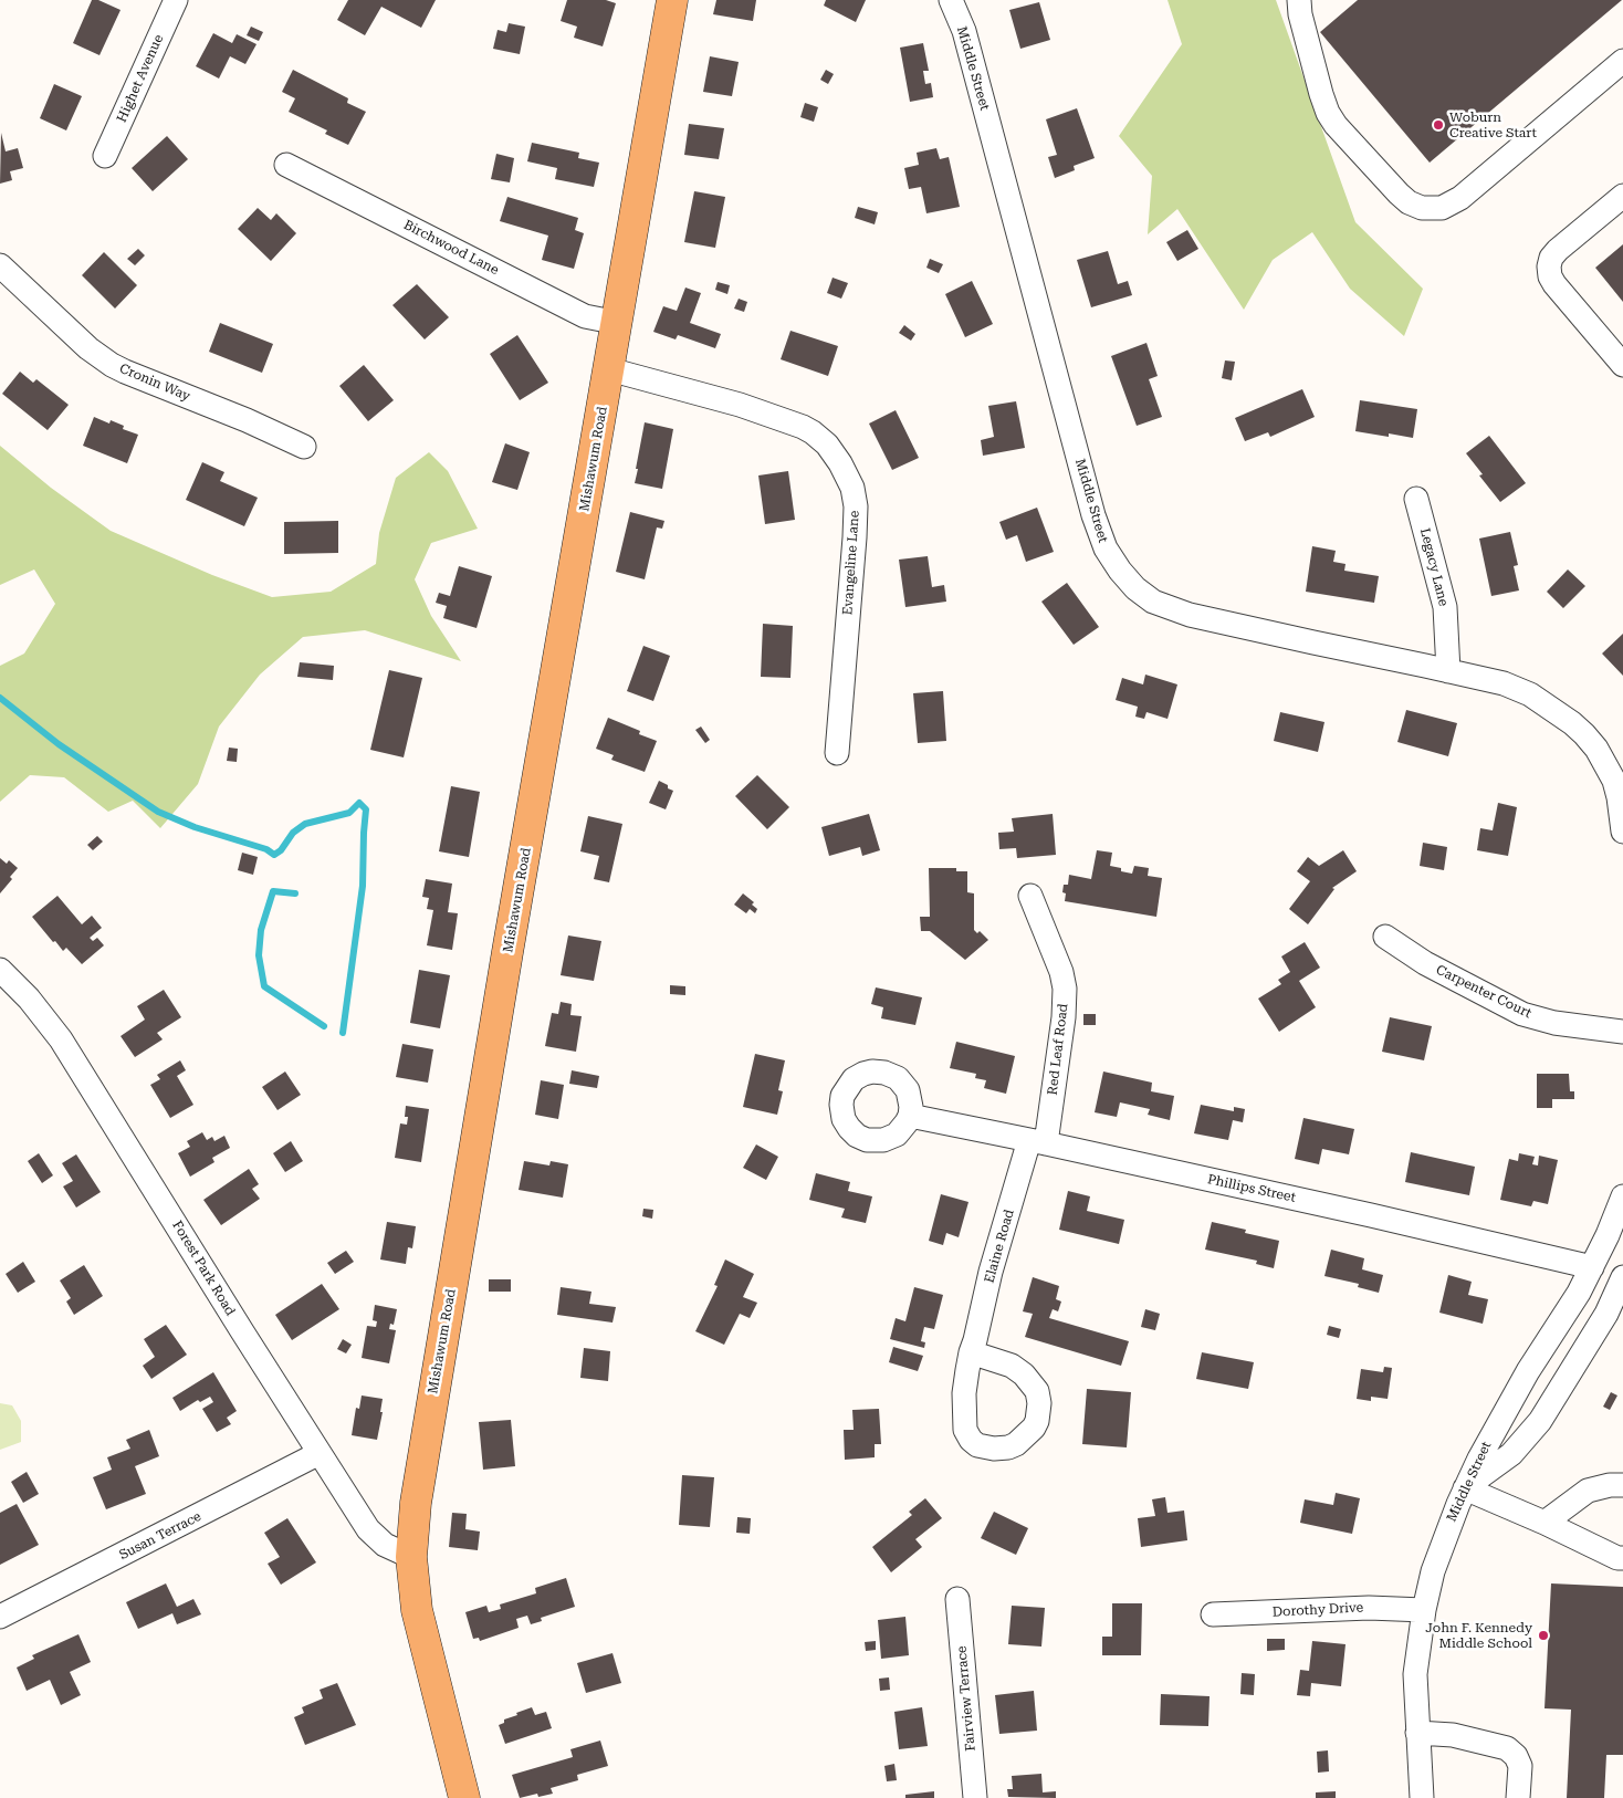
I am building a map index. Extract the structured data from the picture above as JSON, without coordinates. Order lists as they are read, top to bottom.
{
  "streets": {
    "main road": ["Mishawum Road"],
    "street": [
      "Middle Street",
      "Highet Avenue",
      "Birchwood Lane",
      "Cronin Way",
      "Evangeline Lane",
      "Legacy Lane",
      "Carpenter Court",
      "Red Leaf Road",
      "Phillips Street",
      "Elaine Road",
      "Forest Park Road",
      "Susan Terrace",
      "Dorothy Drive",
      "Fairview Terrace"
    ]
  },
  "crossings": [
    ["Middle Street", "Legacy Lane"],
    ["Middle Street", "Phillips Street"],
    ["Middle Street", "Dorothy Drive"],
    ["Birchwood Lane", "Mishawum Road"],
    ["Mishawum Road", "Evangeline Lane"],
    ["Mishawum Road", "Forest Park Road"],
    ["Red Leaf Road", "Phillips Street"],
    ["Red Leaf Road", "Elaine Road"],
    ["Phillips Street", "Elaine Road"],
    ["Forest Park Road", "Susan Terrace"]
  ],
  "places": ["Woburn Creative Start", "John F. Kennedy Middle School"]
}
